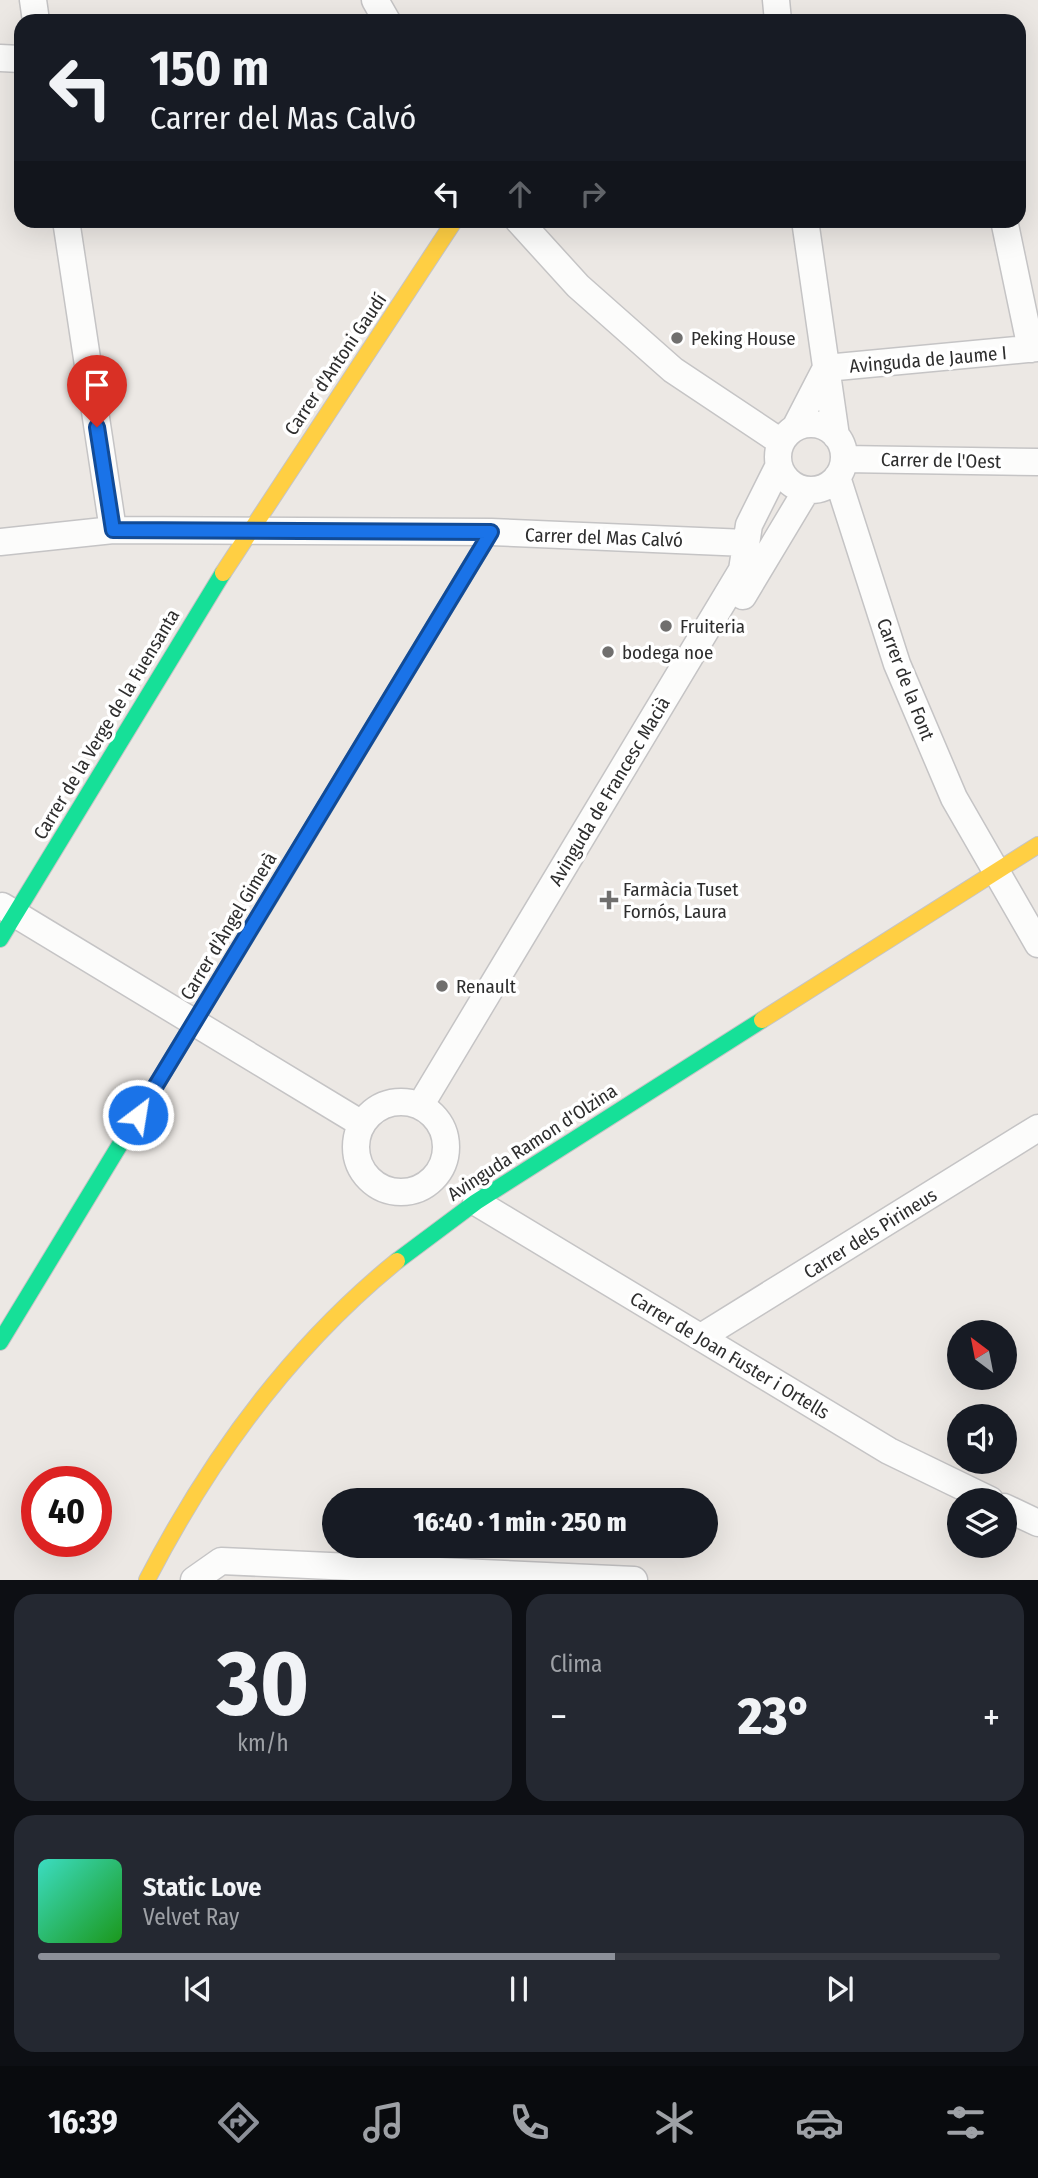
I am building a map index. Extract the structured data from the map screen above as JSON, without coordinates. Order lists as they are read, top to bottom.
{
  "streets": {
    "street": [
      "Avinguda de Jaume I",
      "Carrer d'Antoni Gaudí",
      "Carrer de l'Oest",
      "Carrer del Mas Calvó",
      "Carrer de la Font",
      "Carrer de la Verge de la Fuensanta",
      "Avinguda de Francesc Macià",
      "Carrer d'Àngel Gimerà",
      "Avinguda Ramon d'Olzina",
      "Carrer dels Pirineus",
      "Carrer de Joan Fuster i Ortells"
    ]
  },
  "crossings": [
    ["Avinguda de Jaume I", "Carrer de la Font"],
    ["Carrer d'Antoni Gaudí", "Carrer del Mas Calvó"],
    ["Carrer d'Antoni Gaudí", "Carrer de la Verge de la Fuensanta"],
    ["Carrer de l'Oest", "Carrer de la Font"],
    ["Carrer de l'Oest", "Avinguda de Francesc Macià"],
    ["Carrer del Mas Calvó", "Carrer de la Verge de la Fuensanta"],
    ["Carrer del Mas Calvó", "Avinguda de Francesc Macià"],
    ["Carrer del Mas Calvó", "Carrer d'Àngel Gimerà"],
    ["Carrer de la Font", "Avinguda de Francesc Macià"],
    ["Carrer de la Font", "Avinguda Ramon d'Olzina"],
    ["Avinguda Ramon d'Olzina", "Carrer de Joan Fuster i Ortells"],
    ["Carrer dels Pirineus", "Carrer de Joan Fuster i Ortells"]
  ],
  "places": {
    "other": [
      "Peking House",
      "Fruiteria",
      "bodega noe",
      "Renault"
    ],
    "health": ["Farmàcia Tuset Fornós, Laura"]
  },
  "north": "top left",
  "page": {
    "turn": ["150 m", "Carrer del Mas Calvó"],
    "limit": "40",
    "trip": "16:40 · 1 min · 250 m",
    "tile": [
      ["30", "km/h"],
      "Clima"
    ],
    "heat": ["−", "23°", "+"],
    "song": ["Static Love", "Velvet Ray"],
    "tabs": "16:39"
  }
}
